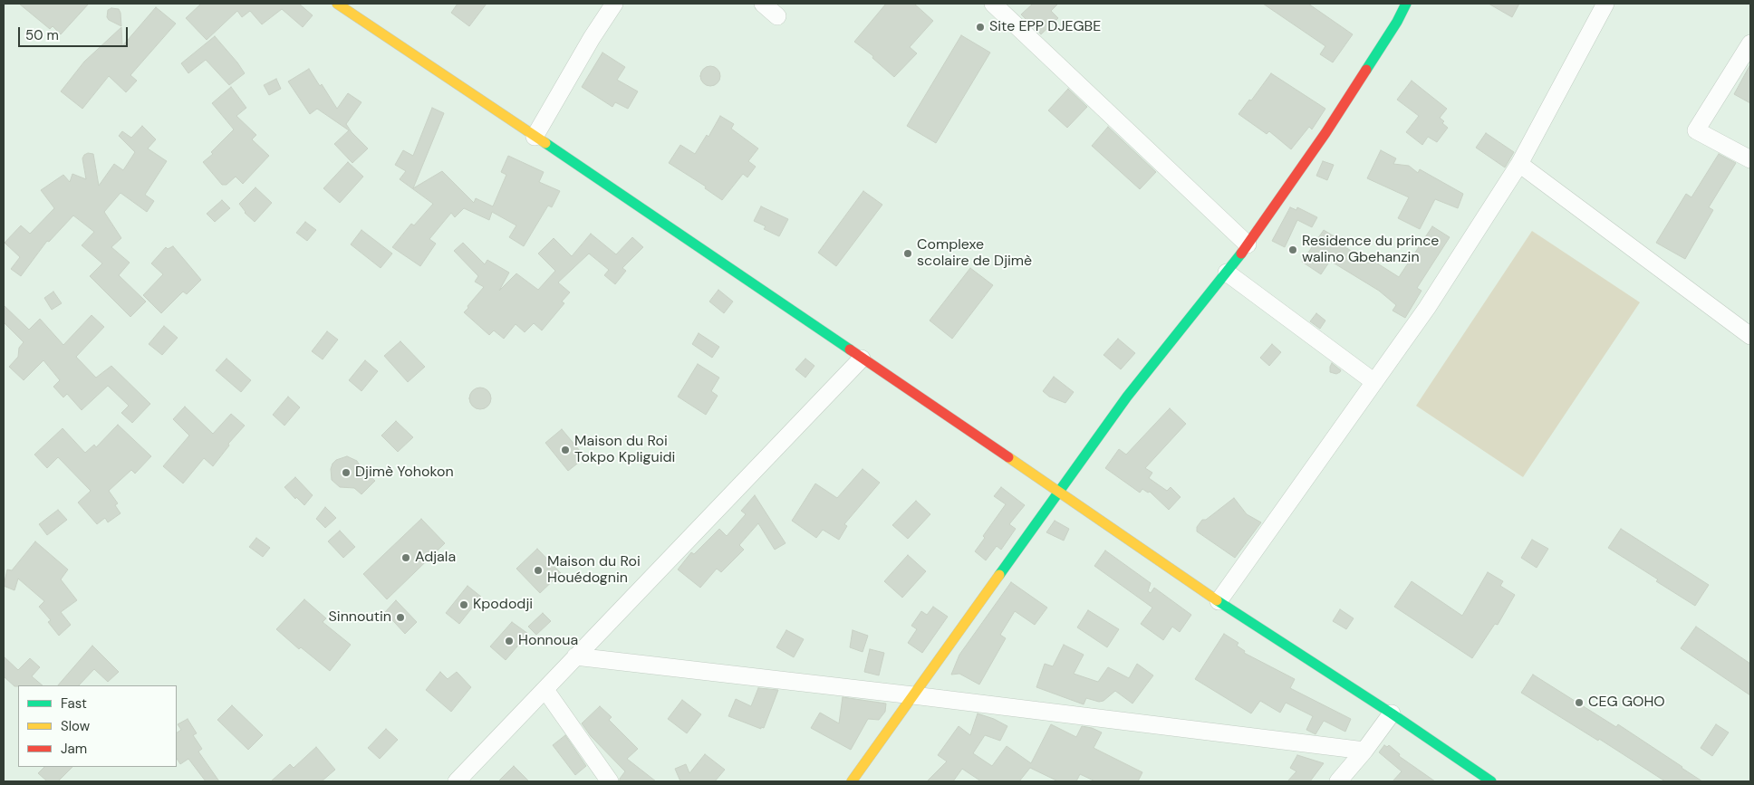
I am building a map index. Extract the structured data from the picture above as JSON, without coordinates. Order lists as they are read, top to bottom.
{
  "places": [
    "Site EPP DJEGBE",
    "Residence du prince walino Gbehanzin",
    "Complexe scolaire de Djimè",
    "Maison du Roi Tokpo Kpliguidi",
    "Djimè Yohokon",
    "Adjala",
    "Maison du Roi Houédognin",
    "Kpododji",
    "Sinnoutin",
    "Honnoua",
    "CEG GOHO"
  ],
  "legend": ["Fast", "Slow", "Jam"],
  "scale_bar": "50 m"
}
